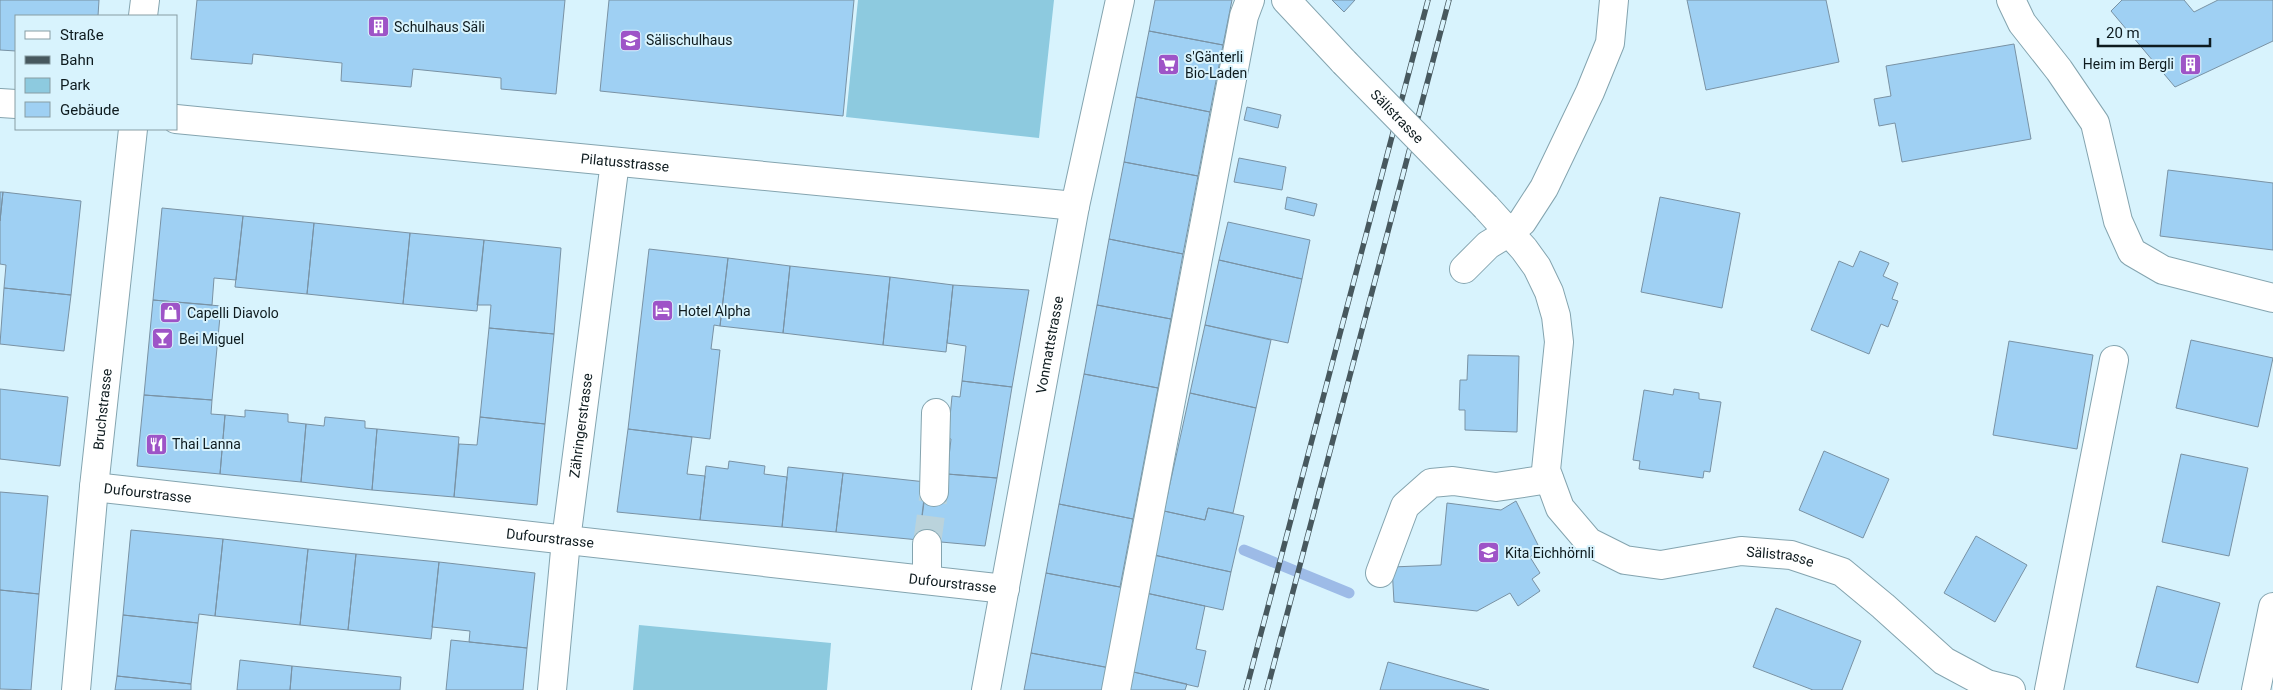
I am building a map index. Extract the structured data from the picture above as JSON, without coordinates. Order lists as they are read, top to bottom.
{
  "streets": {
    "street": [
      "Sälistrasse",
      "Pilatusstrasse",
      "Vonmattstrasse",
      "Bruchstrasse",
      "Zähringerstrasse",
      "Dufourstrasse"
    ]
  },
  "crossings": [
    ["Pilatusstrasse", "Vonmattstrasse"],
    ["Pilatusstrasse", "Zähringerstrasse"],
    ["Vonmattstrasse", "Dufourstrasse"],
    ["Bruchstrasse", "Dufourstrasse"],
    ["Zähringerstrasse", "Dufourstrasse"]
  ],
  "places": {
    "building": ["Schulhaus Säli", "Heim im Bergli"],
    "school or university": ["Sälischulhaus", "Kita Eichhörnli"],
    "supermarket": ["s'Gänterli Bio-Laden"],
    "hotel": ["Hotel Alpha"],
    "shop": ["Capelli Diavolo"],
    "bar": ["Bei Miguel"],
    "restaurant": ["Thai Lanna"]
  },
  "legend": [
    "Straße",
    "Bahn",
    "Park",
    "Gebäude"
  ],
  "scale_bar": "20 m"
}
